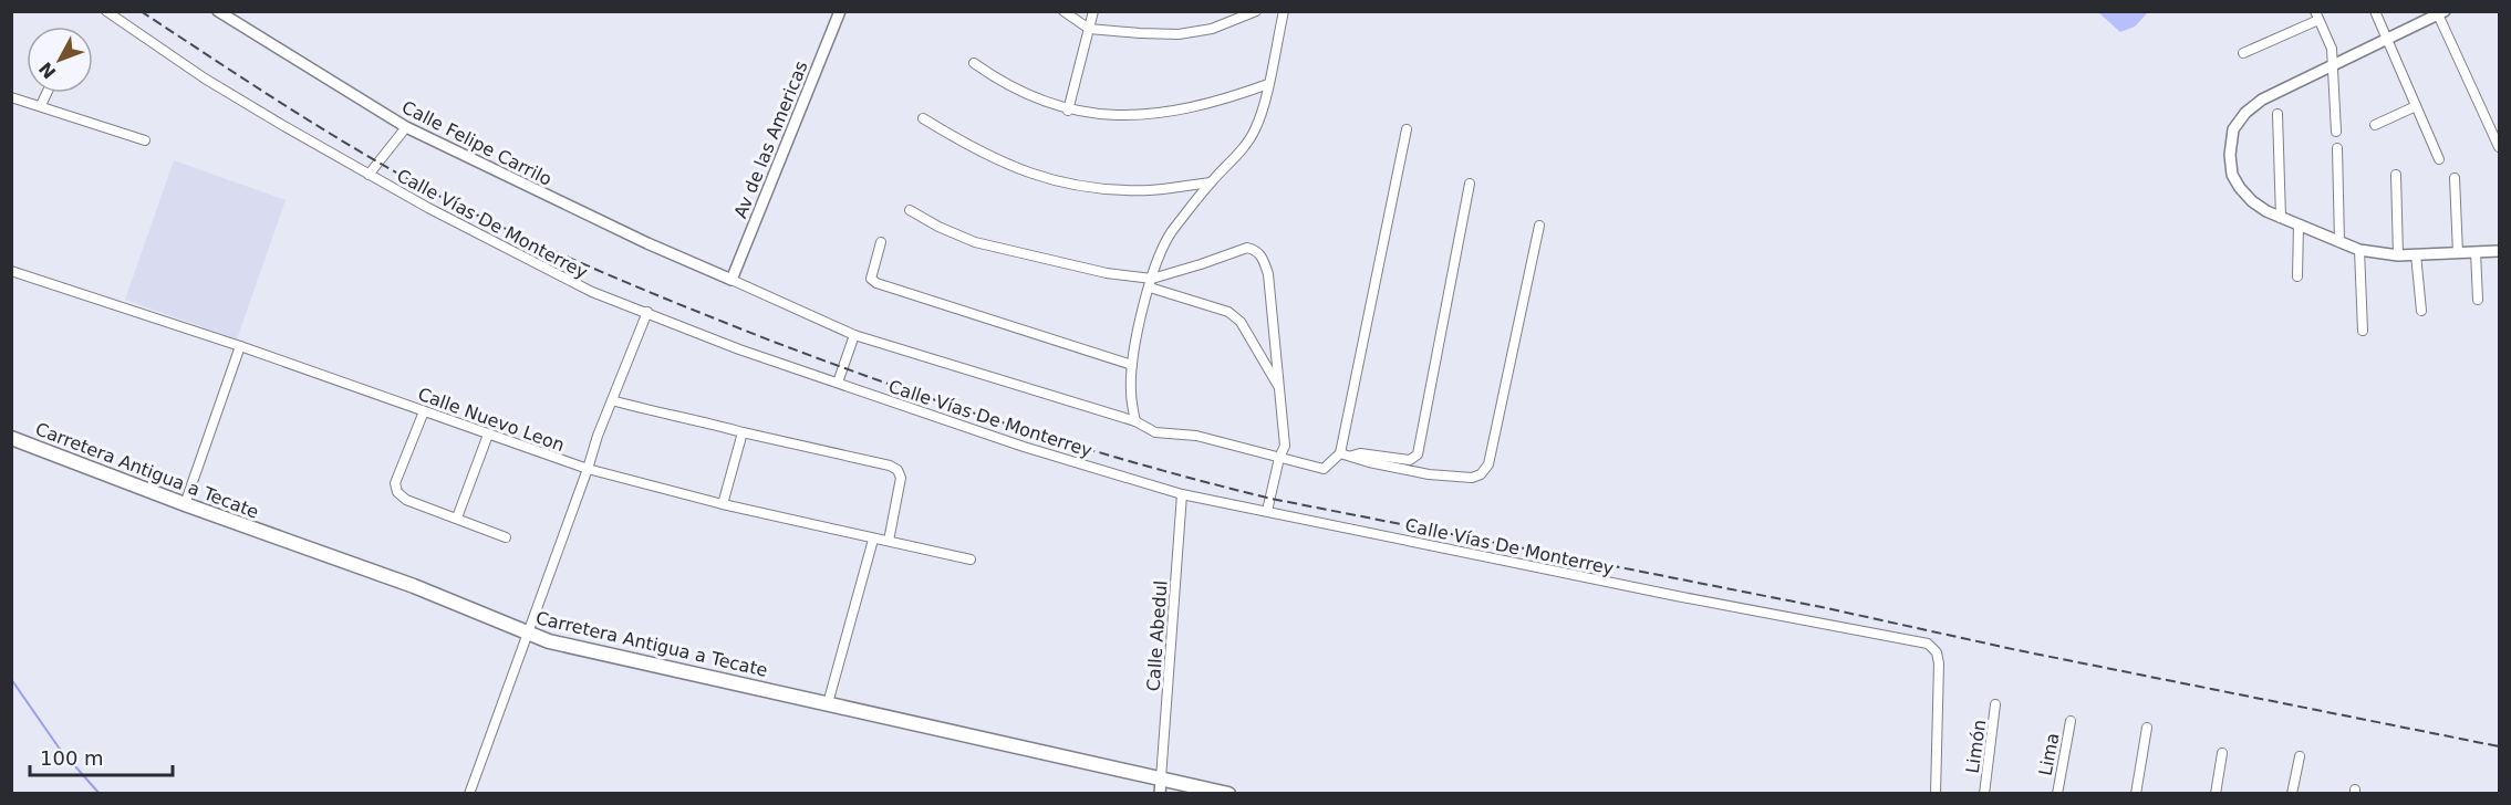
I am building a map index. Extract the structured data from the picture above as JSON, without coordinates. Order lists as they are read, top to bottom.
{
  "streets": {
    "main road": ["Carretera Antigua a Tecate"],
    "street": [
      "Av de las Americas",
      "Calle Felipe Carrilo",
      "Calle Vías De Monterrey",
      "Calle Nuevo Leon",
      "Calle Abedul",
      "Limón",
      "Lima"
    ]
  },
  "crossings": [
    ["Av de las Americas", "Calle Felipe Carrilo"],
    ["Calle Vías De Monterrey", "Calle Abedul"],
    ["Carretera Antigua a Tecate", "Calle Abedul"]
  ],
  "scale_bar": "100 m",
  "north": "bottom left"
}
